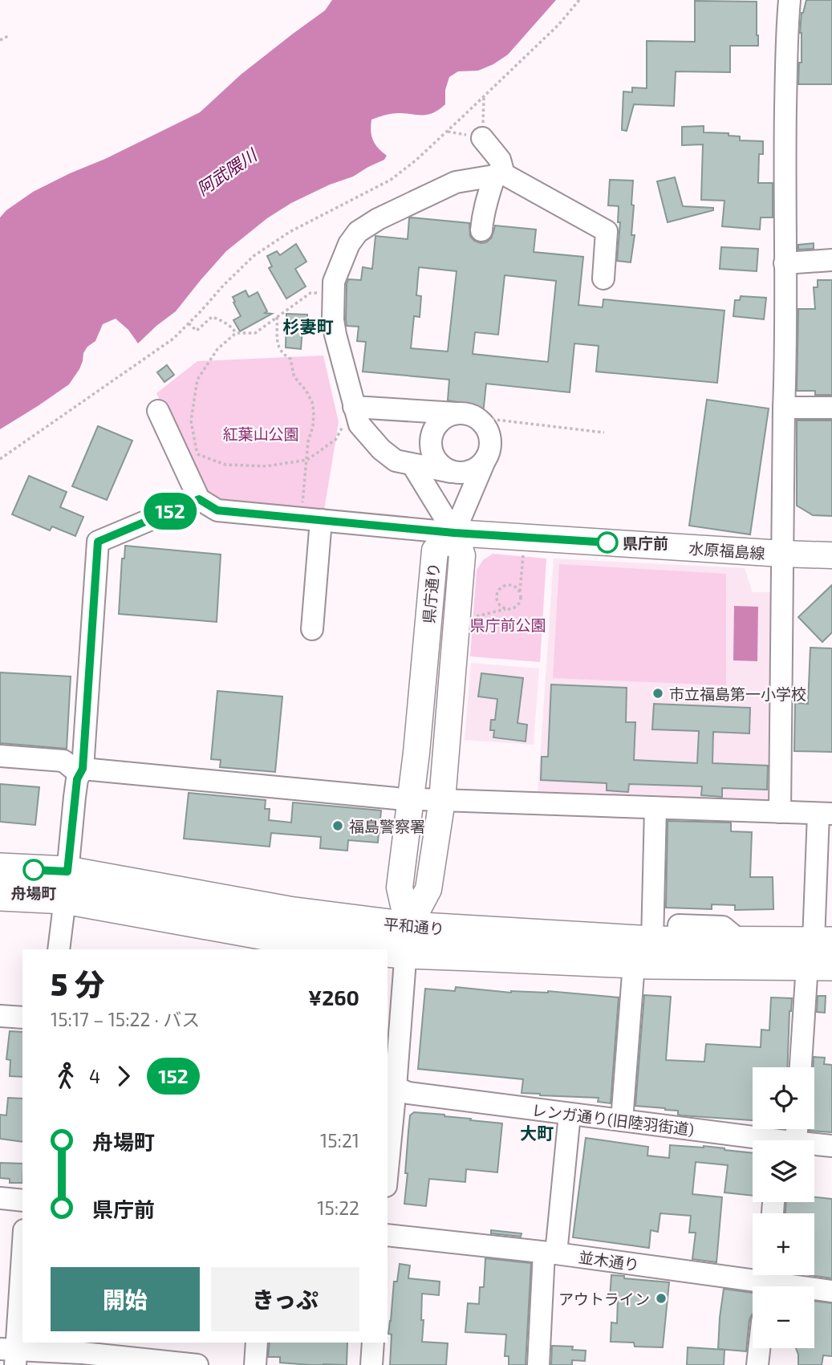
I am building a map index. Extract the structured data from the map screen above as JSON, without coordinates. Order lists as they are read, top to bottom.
{
  "streets": {
    "highway": ["平和通り"],
    "main road": ["水原福島線", "県庁通り"],
    "street": ["レンガ通り(旧陸羽街道)", "並木通り"]
  },
  "crossings": [
    ["水原福島線", "県庁通り"],
    ["県庁通り", "平和通り"],
    ["県庁通り", "レンガ通り(旧陸羽街道)"]
  ],
  "districts": ["杉妻町", "大町"],
  "water": ["阿武隈川"],
  "parks": ["紅葉山公園", "県庁前公園"],
  "places": [
    "県庁前",
    "市立福島第一小学校",
    "福島警察署",
    "舟場町",
    "アウトライン"
  ],
  "lines": ["bus line 152"],
  "page": {
    "on_map": "152",
    "heading": ["5 分", "15:17 – 15:22 · バス", "¥260"],
    "legs": ["4", "152"],
    "map_buttons": ["+", "−"],
    "list": [
      {
        "name": "舟場町",
        "value": "15:21"
      },
      {
        "name": "県庁前",
        "value": "15:22"
      }
    ],
    "buttons": ["開始", "きっぷ"]
  }
}
